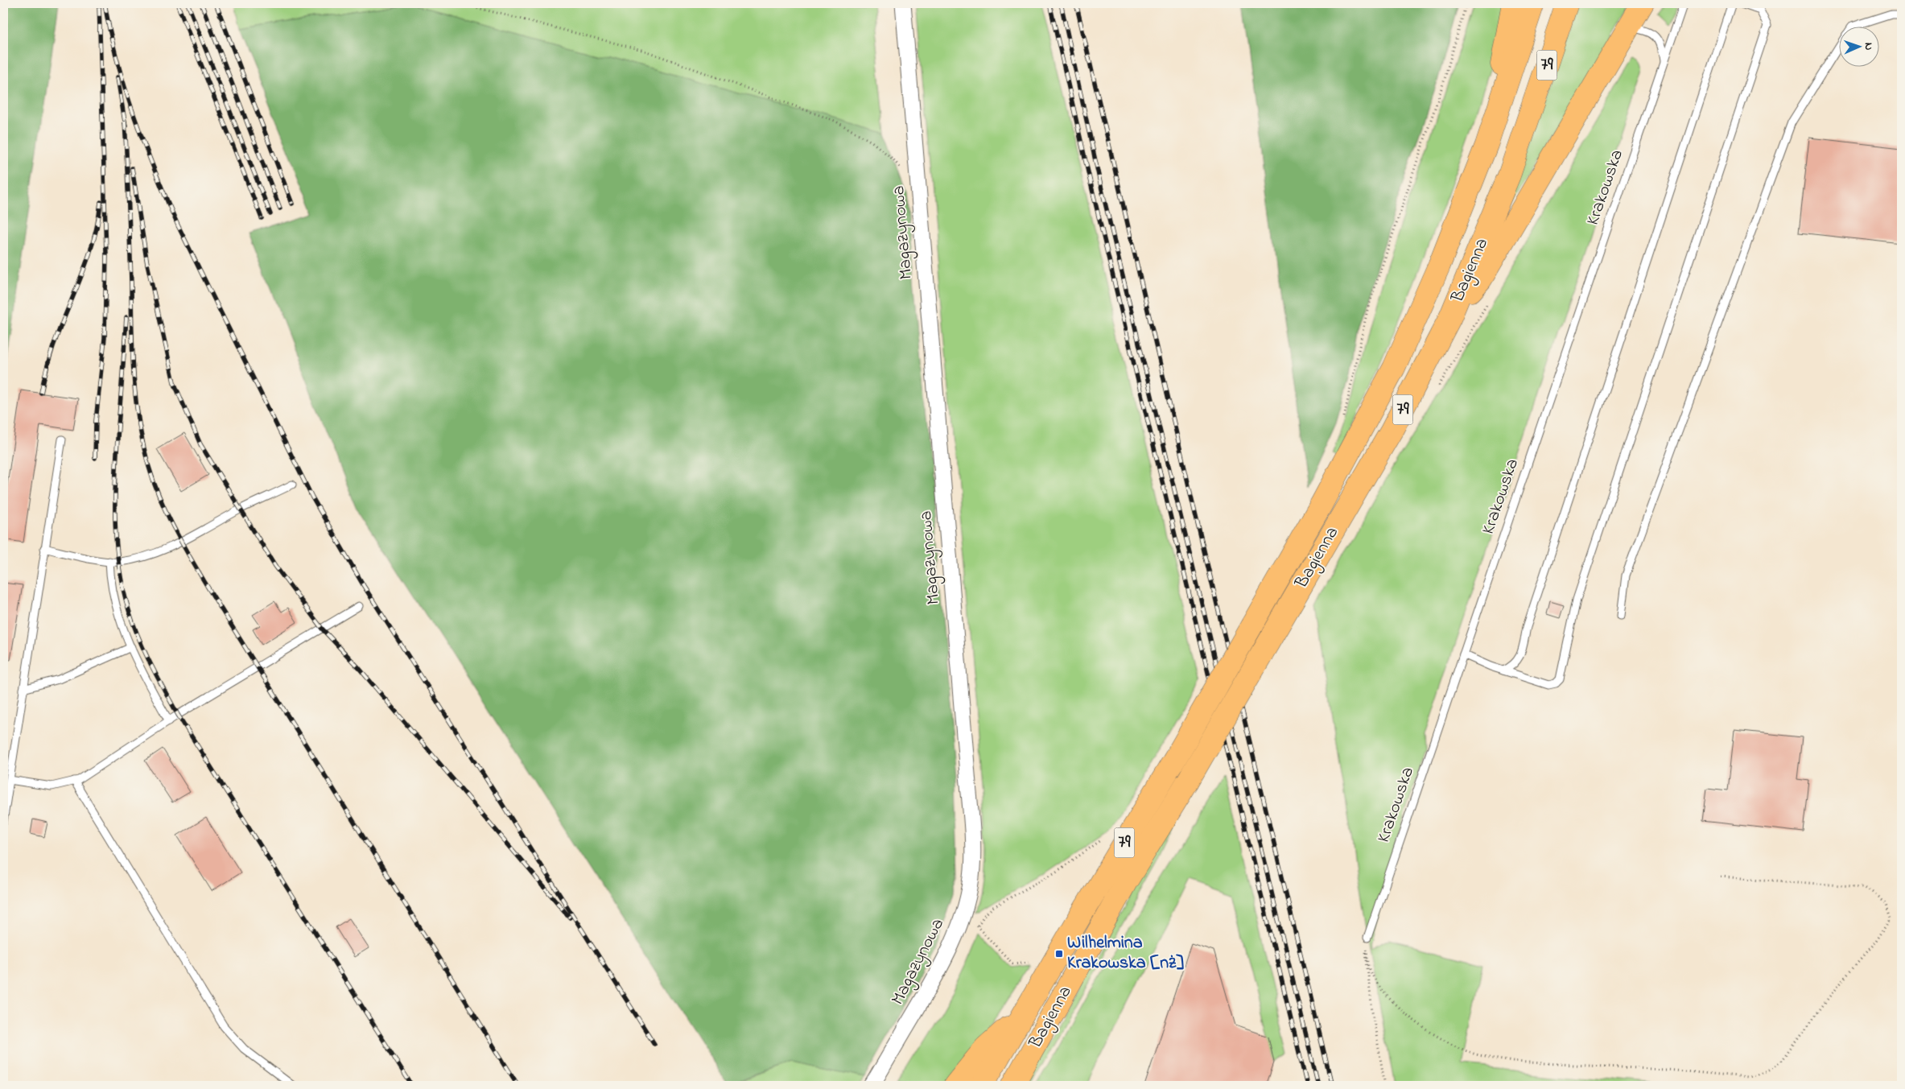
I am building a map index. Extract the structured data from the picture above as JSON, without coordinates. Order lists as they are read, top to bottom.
{
  "streets": {
    "main road": ["79", "Bagienna"],
    "street": ["Magazynowa"],
    "lane": ["Krakowska"]
  },
  "places": {
    "transit": ["Wilhelmina Krakowska [nż]"]
  },
  "north": "right"
}
